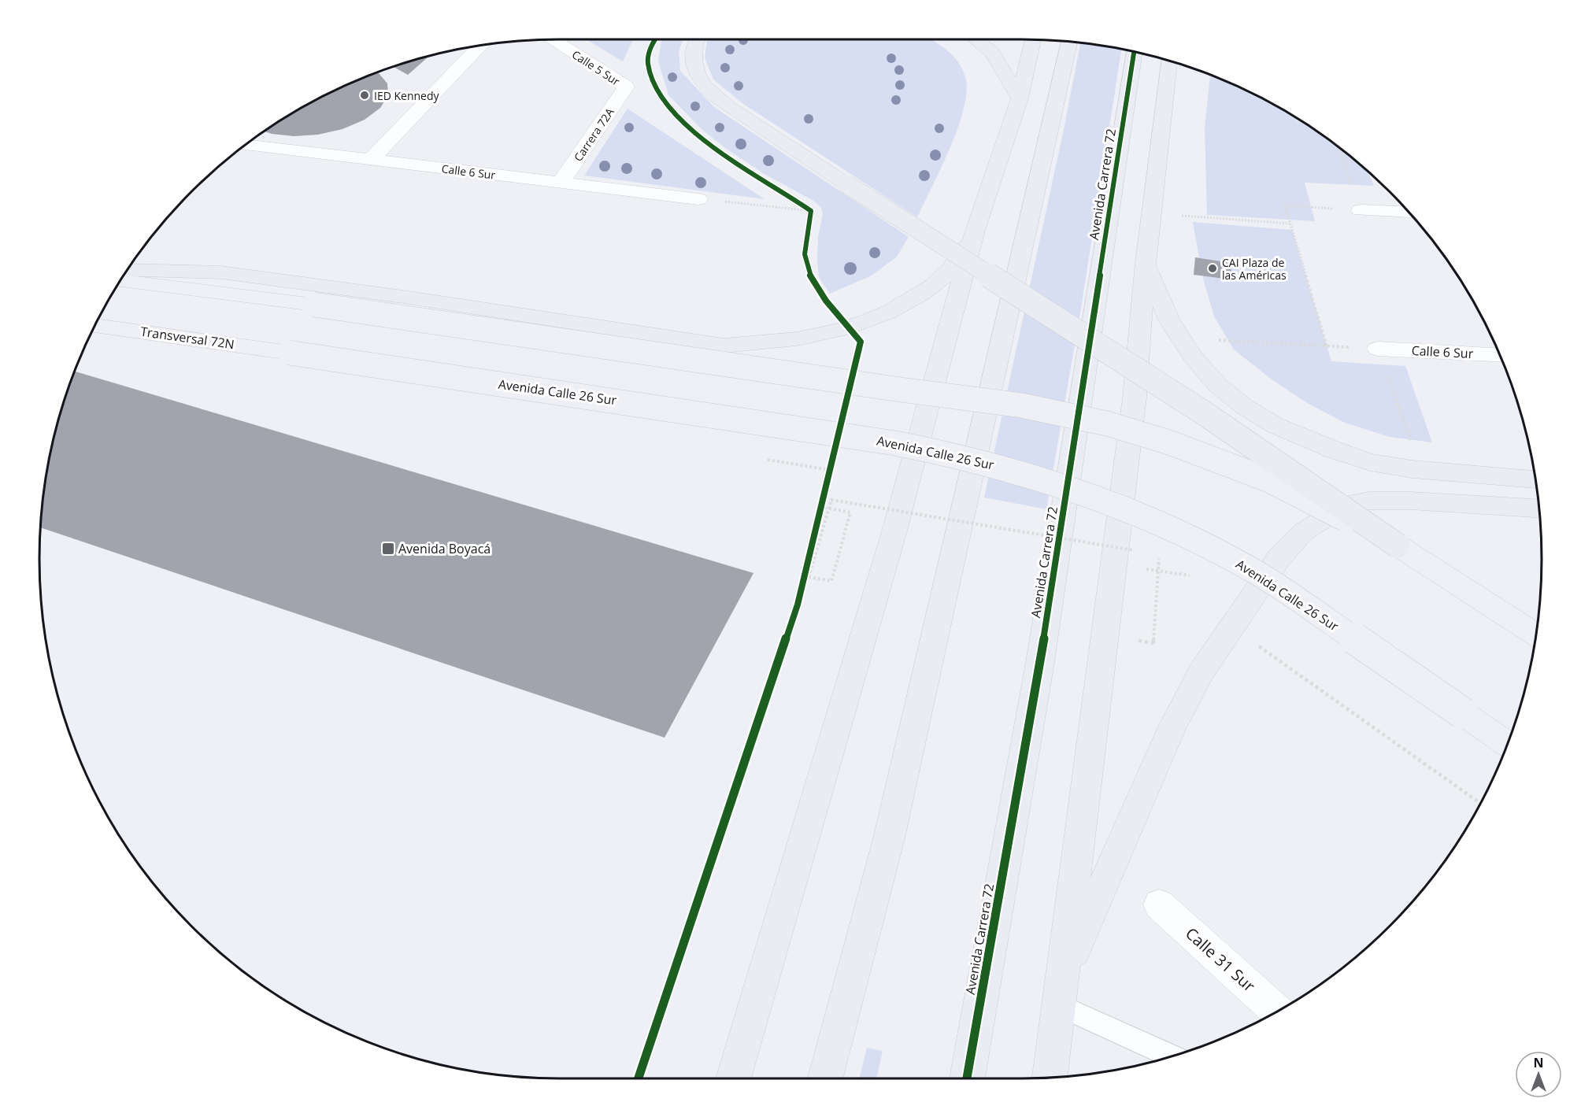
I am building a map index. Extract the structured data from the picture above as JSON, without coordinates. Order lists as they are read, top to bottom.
{
  "streets": {
    "highway": ["Avenida Carrera 72"],
    "main road": ["Transversal 72N", "Avenida Calle 26 Sur"],
    "street": [
      "Calle 5 Sur",
      "Carrera 72A",
      "Calle 6 Sur",
      "Calle 31 Sur"
    ]
  },
  "crossings": [
    ["Calle 5 Sur", "Carrera 72A"],
    ["Carrera 72A", "Calle 6 Sur"],
    ["Transversal 72N", "Avenida Calle 26 Sur"]
  ],
  "places": {
    "other": ["IED Kennedy", "CAI Plaza de las Américas"],
    "transit": ["Avenida Boyacá"]
  },
  "north": "top"
}
